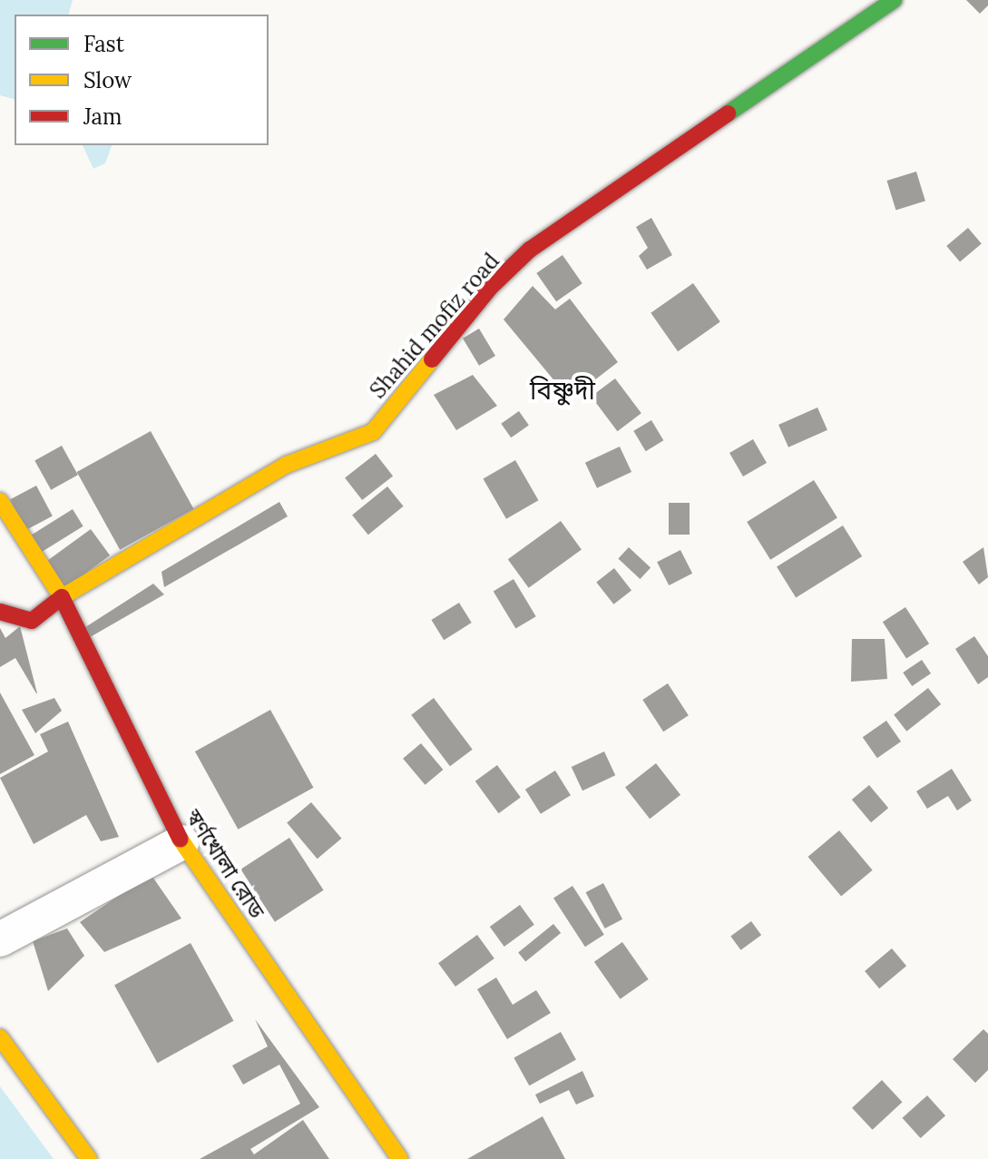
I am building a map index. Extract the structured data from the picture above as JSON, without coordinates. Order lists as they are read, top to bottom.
{
  "streets": {
    "street": ["Shahid mofiz road", "স্বর্ণখোলা রোড"]
  },
  "crossings": [
    ["Shahid mofiz road", "স্বর্ণখোলা রোড"]
  ],
  "districts": ["বিষ্ণুদী"],
  "legend": ["Fast", "Slow", "Jam"]
}
